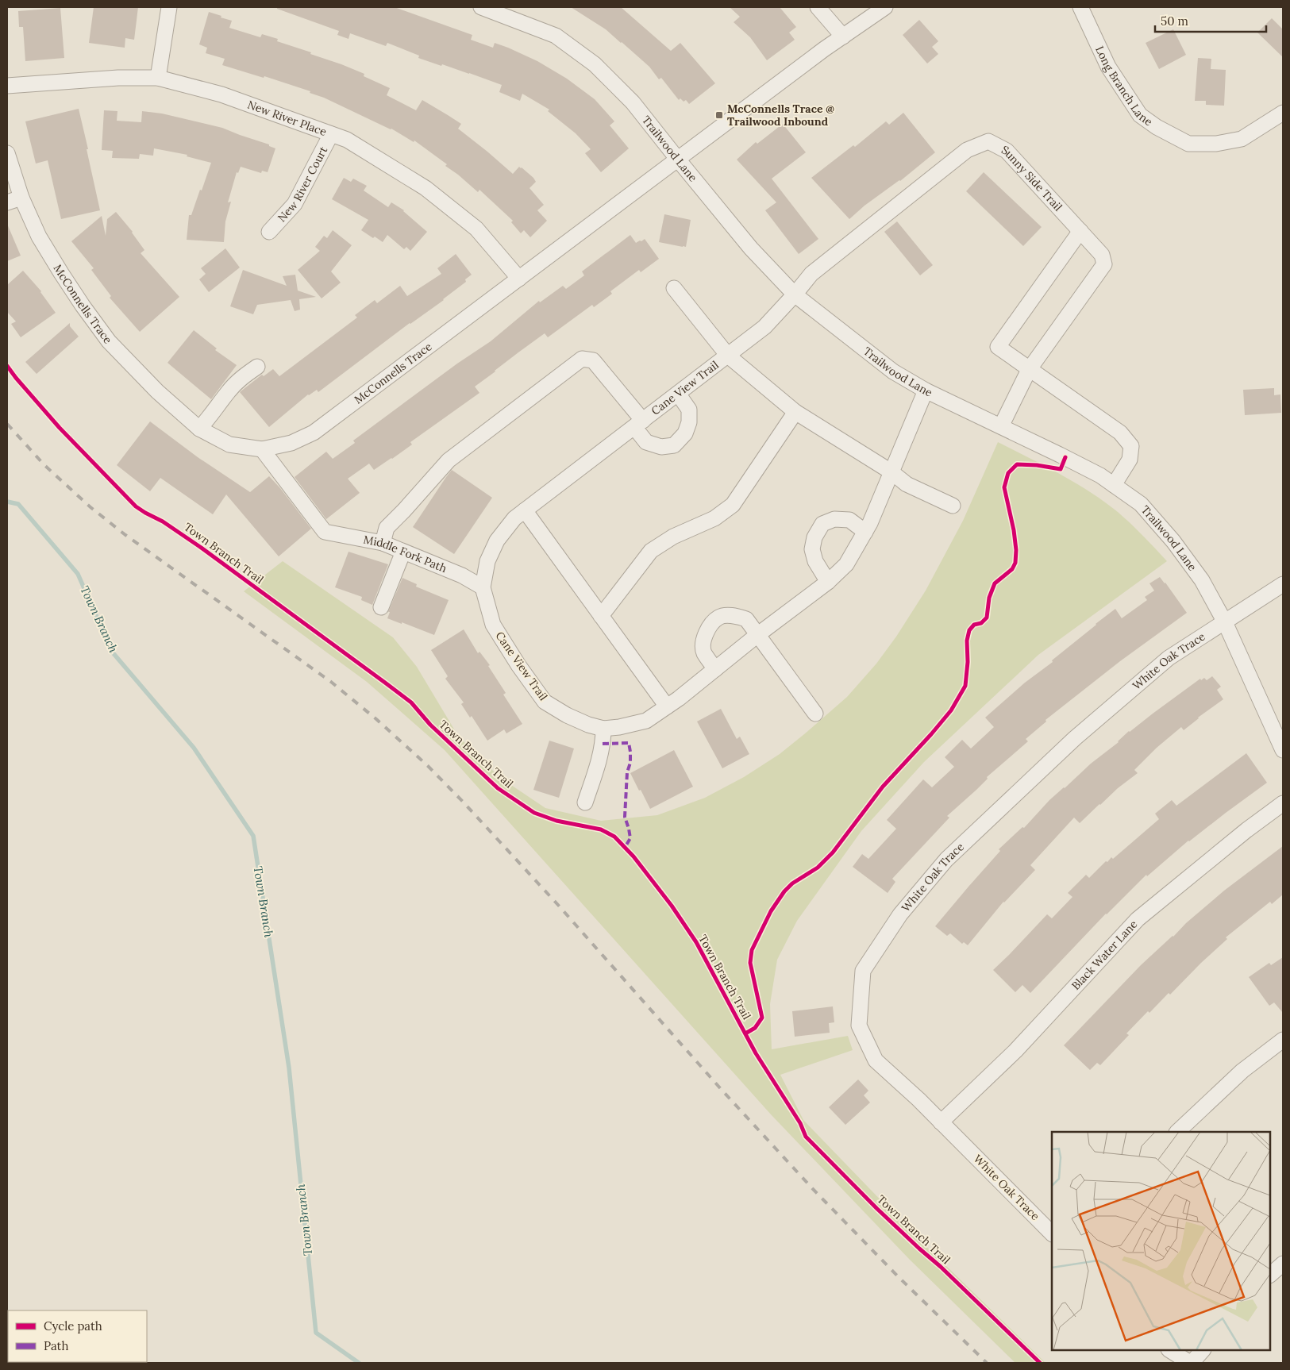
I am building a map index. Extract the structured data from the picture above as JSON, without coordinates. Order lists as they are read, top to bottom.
{
  "streets": {
    "street": [
      "Long Branch Lane",
      "New River Place",
      "Trailwood Lane",
      "Sunny Side Trail",
      "New River Court",
      "McConnells Trace",
      "Cane View Trail",
      "Middle Fork Path",
      "White Oak Trace",
      "Black Water Lane"
    ],
    "cycle path": ["Town Branch Trail"]
  },
  "crossings": [
    ["New River Place", "New River Court"],
    ["New River Place", "McConnells Trace"],
    ["Trailwood Lane", "Sunny Side Trail"],
    ["Trailwood Lane", "McConnells Trace"],
    ["Trailwood Lane", "Cane View Trail"],
    ["Trailwood Lane", "White Oak Trace"],
    ["Sunny Side Trail", "Cane View Trail"],
    ["McConnells Trace", "Middle Fork Path"],
    ["Cane View Trail", "Middle Fork Path"],
    ["White Oak Trace", "Black Water Lane"]
  ],
  "water": ["Town Branch"],
  "places": {
    "transit": ["McConnells Trace @ Trailwood Inbound"]
  },
  "legend": ["Cycle path", "Path"],
  "scale_bar": "50 m"
}
